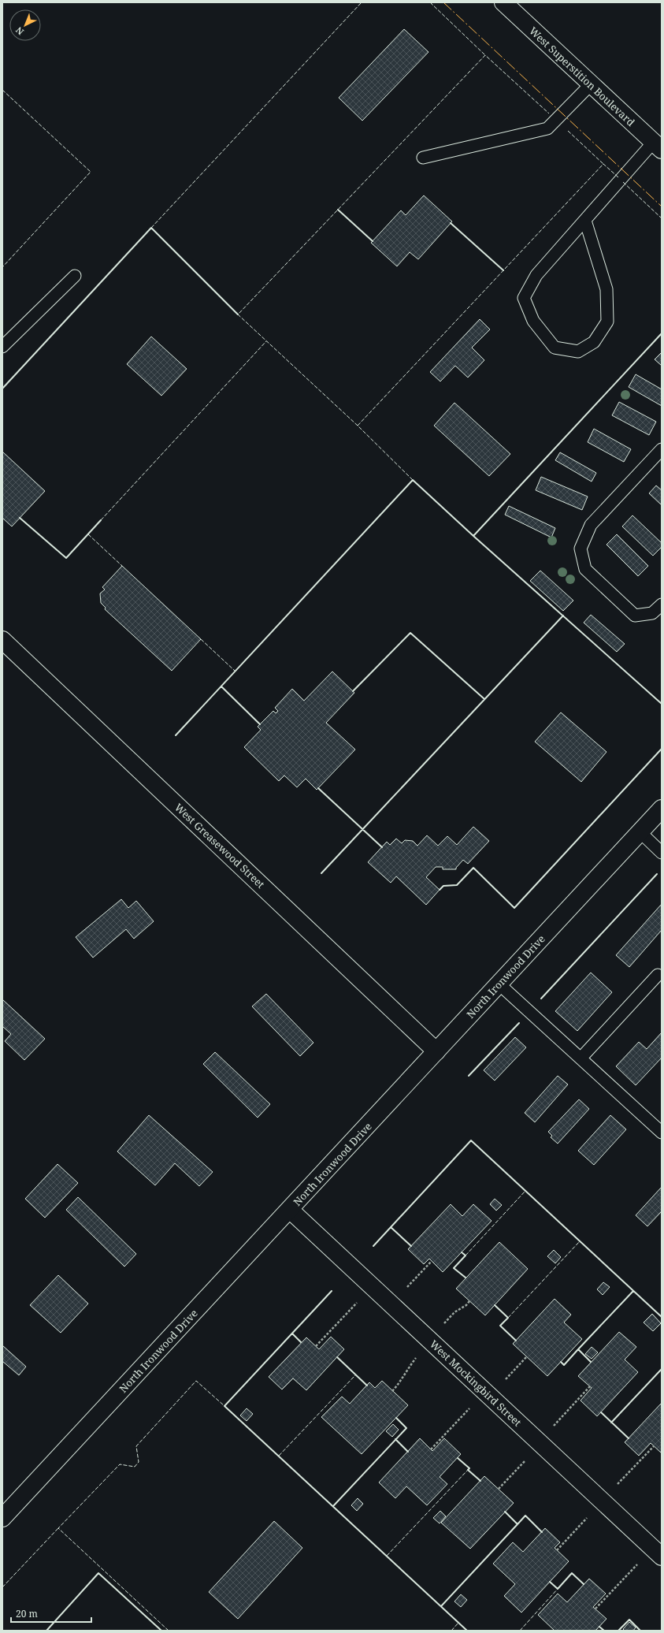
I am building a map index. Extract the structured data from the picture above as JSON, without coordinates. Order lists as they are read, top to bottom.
{
  "streets": {
    "street": [
      "West Superstition Boulevard",
      "West Greasewood Street",
      "North Ironwood Drive",
      "West Mockingbird Street"
    ]
  },
  "crossings": [
    ["West Greasewood Street", "North Ironwood Drive"],
    ["North Ironwood Drive", "West Mockingbird Street"]
  ],
  "scale_bar": "20 m",
  "north": "bottom left"
}
